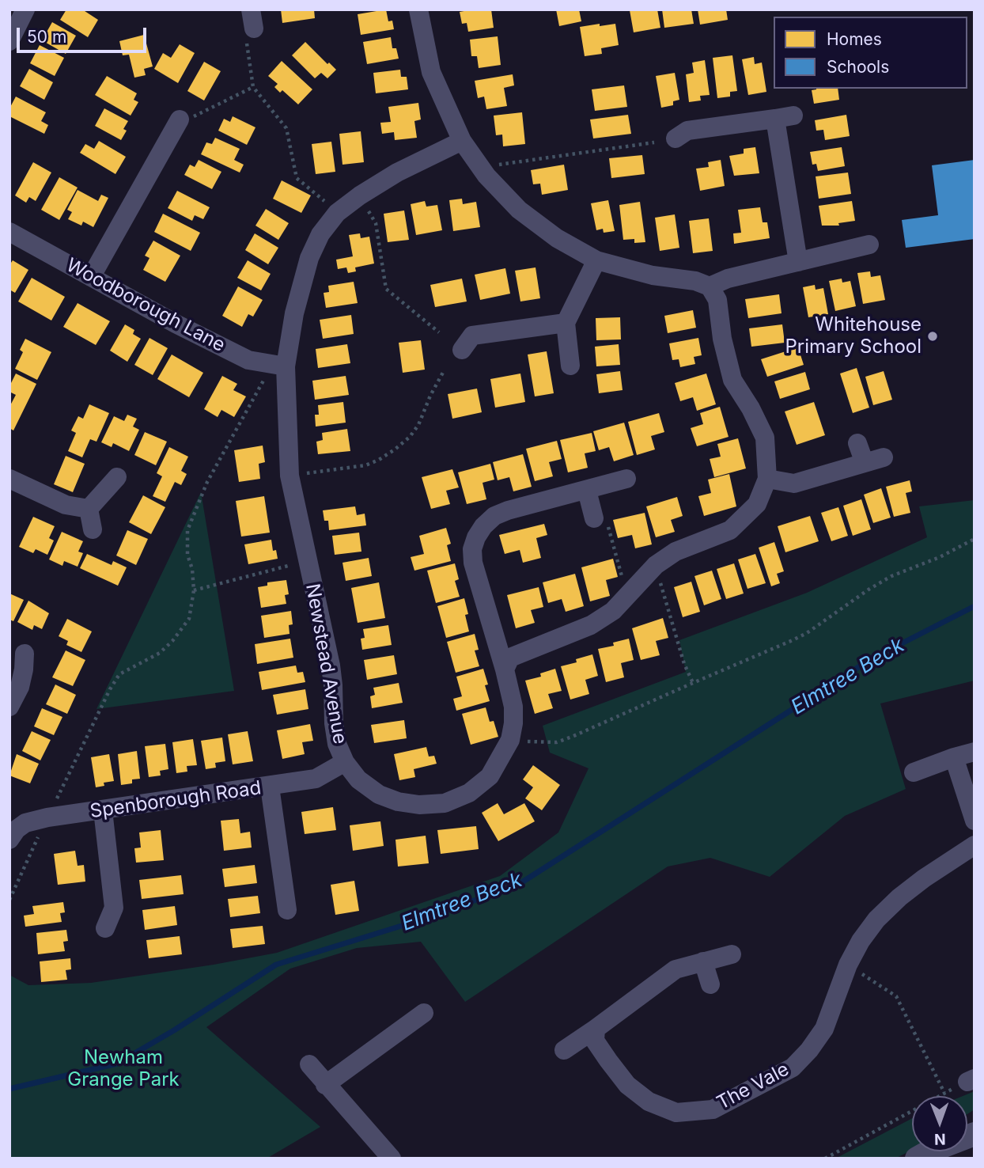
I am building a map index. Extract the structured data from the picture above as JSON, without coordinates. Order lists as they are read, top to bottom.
{
  "streets": {
    "street": [
      "Woodborough Lane",
      "Newstead Avenue",
      "Spenborough Road",
      "The Vale"
    ]
  },
  "crossings": [
    ["Woodborough Lane", "Newstead Avenue"],
    ["Newstead Avenue", "Spenborough Road"]
  ],
  "water": ["Elmtree Beck"],
  "parks": ["Newham Grange Park"],
  "places": ["Whitehouse Primary School"],
  "legend": ["Homes", "Schools"],
  "scale_bar": "50 m",
  "north": "bottom"
}
